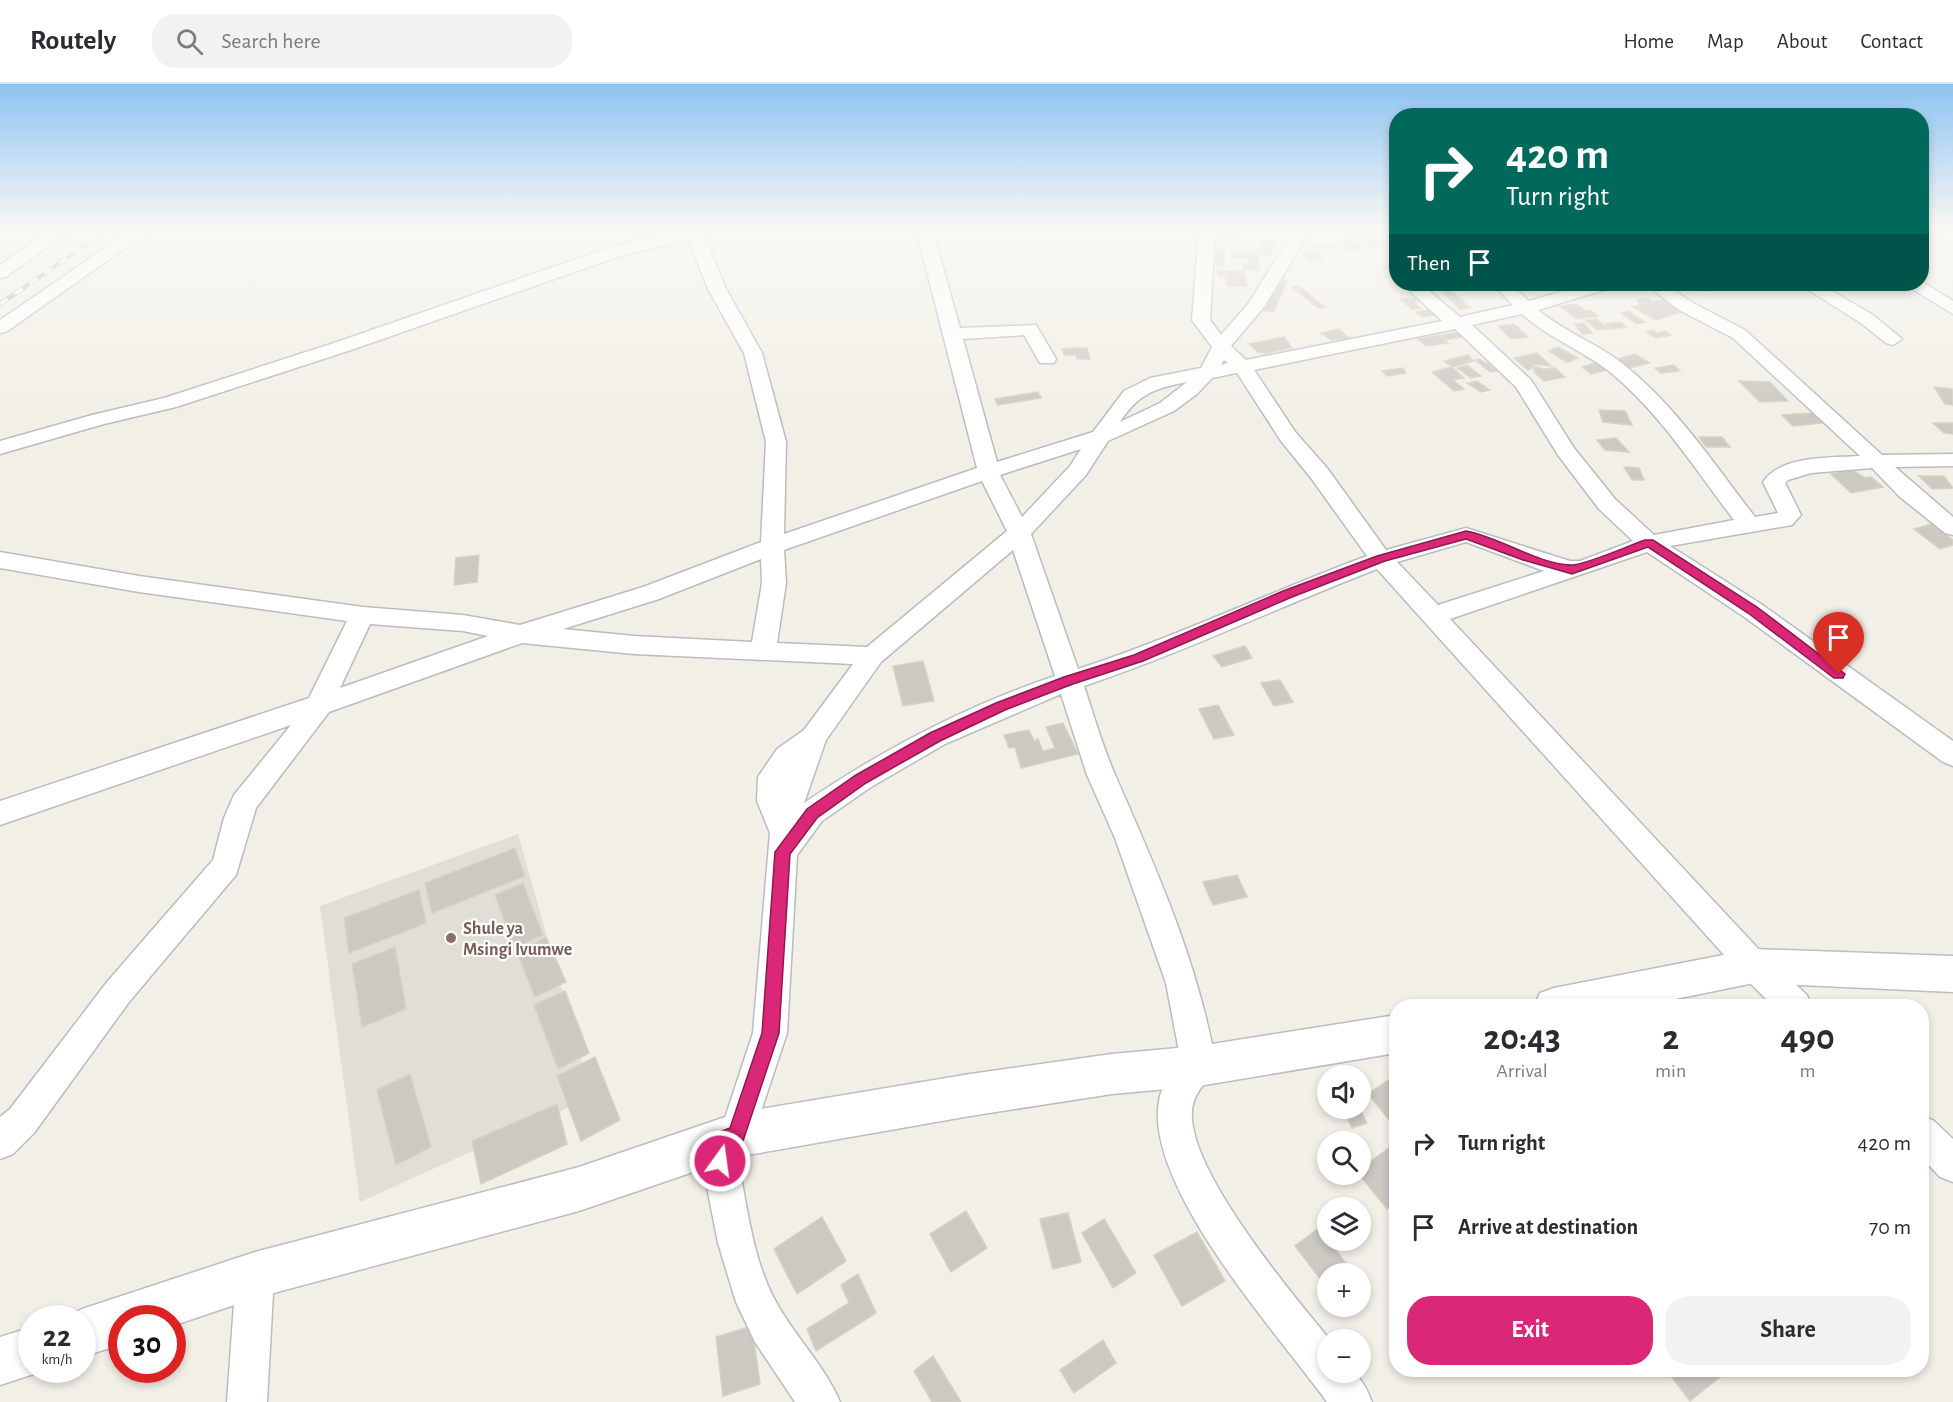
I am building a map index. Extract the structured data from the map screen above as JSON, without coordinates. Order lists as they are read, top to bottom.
{
  "places": ["Shule ya Msingi Ivumwe"],
  "page": {
    "header": "Routely",
    "search": "Search here",
    "nav": [
      "Home",
      "Map",
      "About",
      "Contact"
    ],
    "turn": ["420 m", "Turn right"],
    "then": "Then",
    "eta": [
      "20:43",
      "Arrival",
      "2",
      "min",
      "490",
      "m"
    ],
    "map_buttons": ["+", "−"],
    "list": [
      {
        "name": "Turn right",
        "value": "420 m"
      },
      {
        "name": "Arrive at destination",
        "value": "70 m"
      }
    ],
    "buttons": ["Exit", "Share"],
    "speed": "22 km/h",
    "limit": "30"
  }
}
